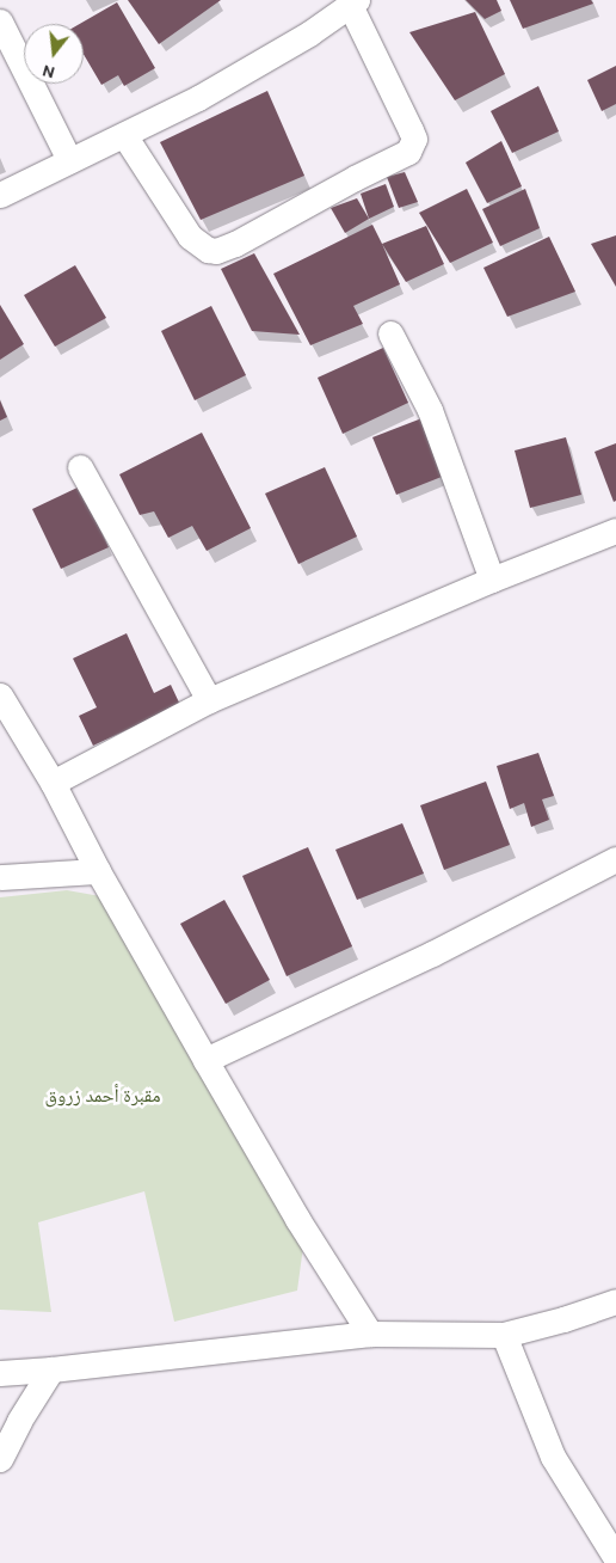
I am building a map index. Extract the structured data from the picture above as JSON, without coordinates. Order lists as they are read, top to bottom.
{
  "parks": ["مقبرة أحمد زروق"],
  "north": "bottom"
}
